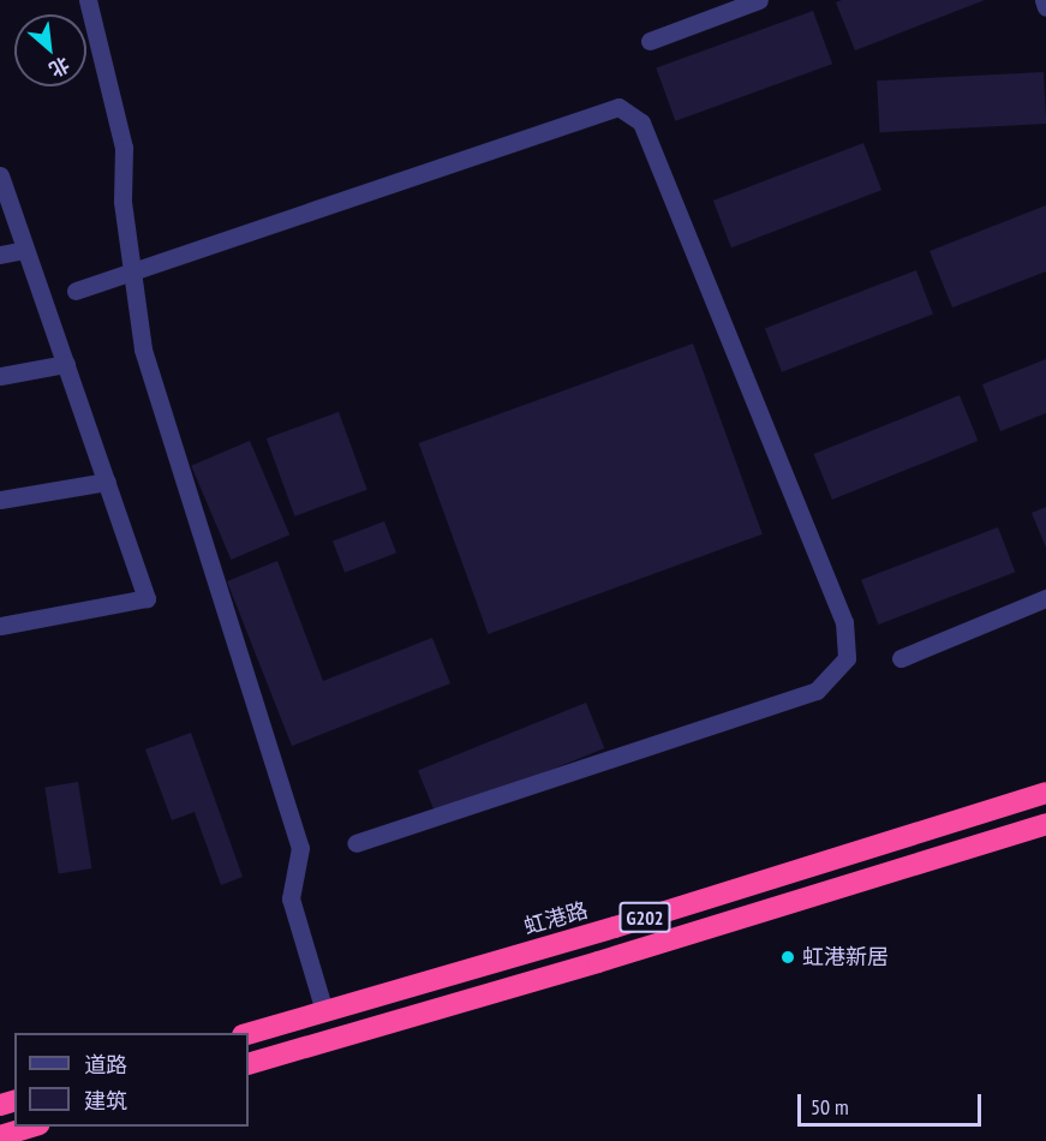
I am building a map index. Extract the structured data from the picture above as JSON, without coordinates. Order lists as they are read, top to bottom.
{
  "streets": {
    "highway": ["G202", "虹港路"]
  },
  "places": ["虹港新居"],
  "legend": ["道路", "建筑"],
  "scale_bar": "50 m",
  "north": "bottom right"
}
